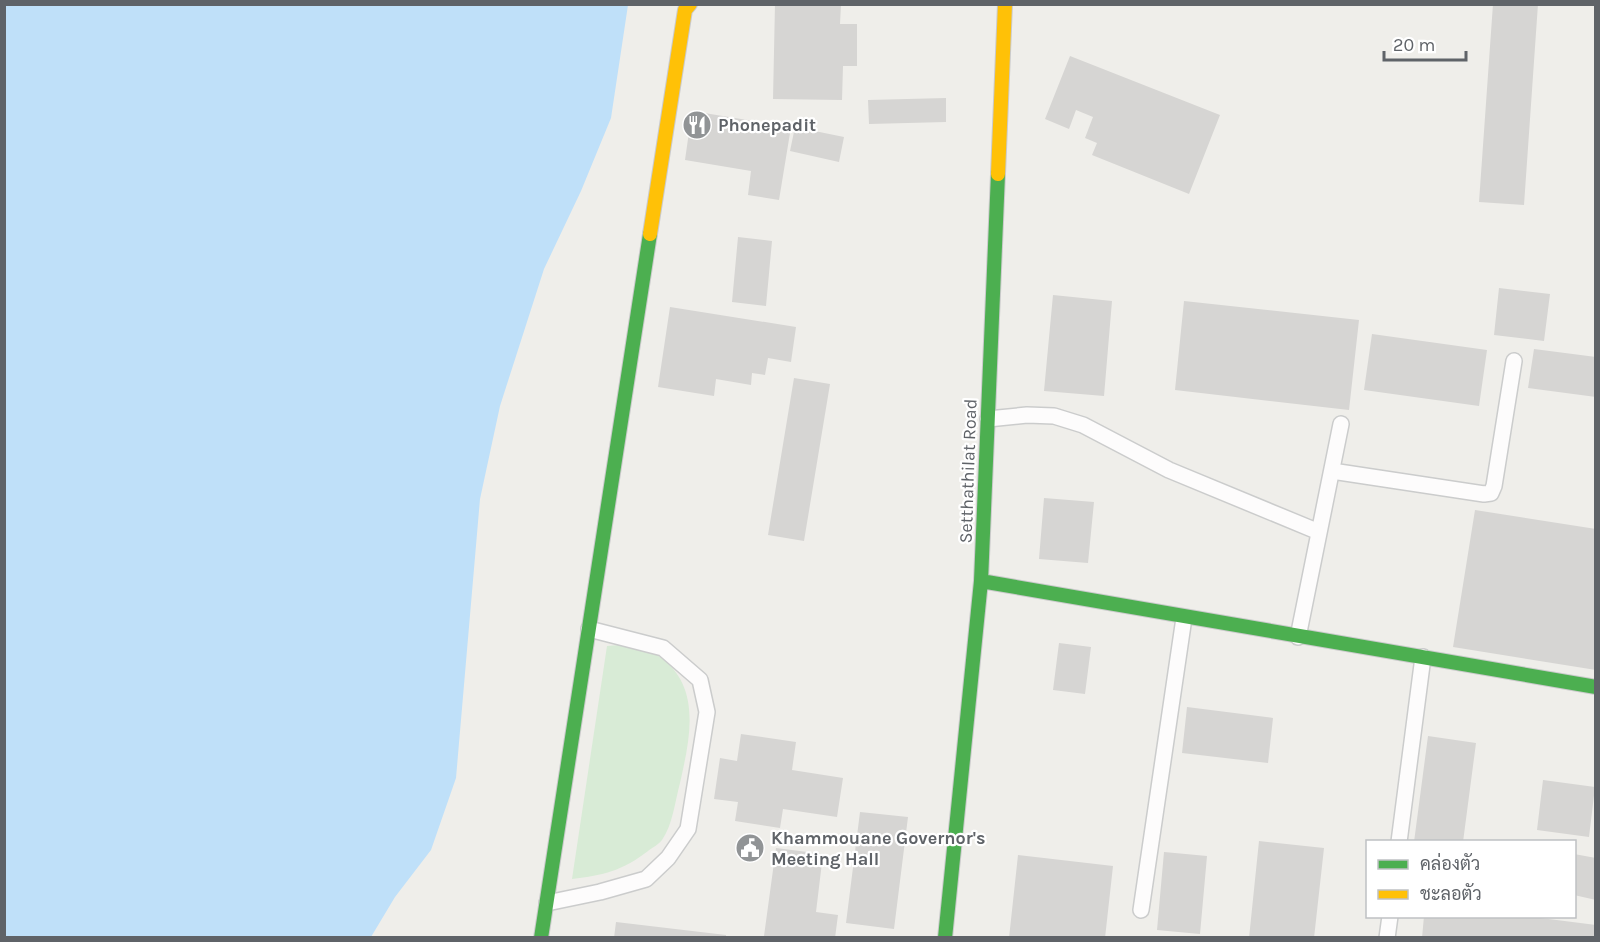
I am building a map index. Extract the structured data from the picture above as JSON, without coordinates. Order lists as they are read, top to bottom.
{
  "streets": {
    "street": ["Setthathilat Road"]
  },
  "places": {
    "restaurant": ["Phonepadit"],
    "public building": ["Khammouane Governor's Meeting Hall"]
  },
  "legend": ["คล่องตัว", "ชะลอตัว"],
  "scale_bar": "20 m"
}
